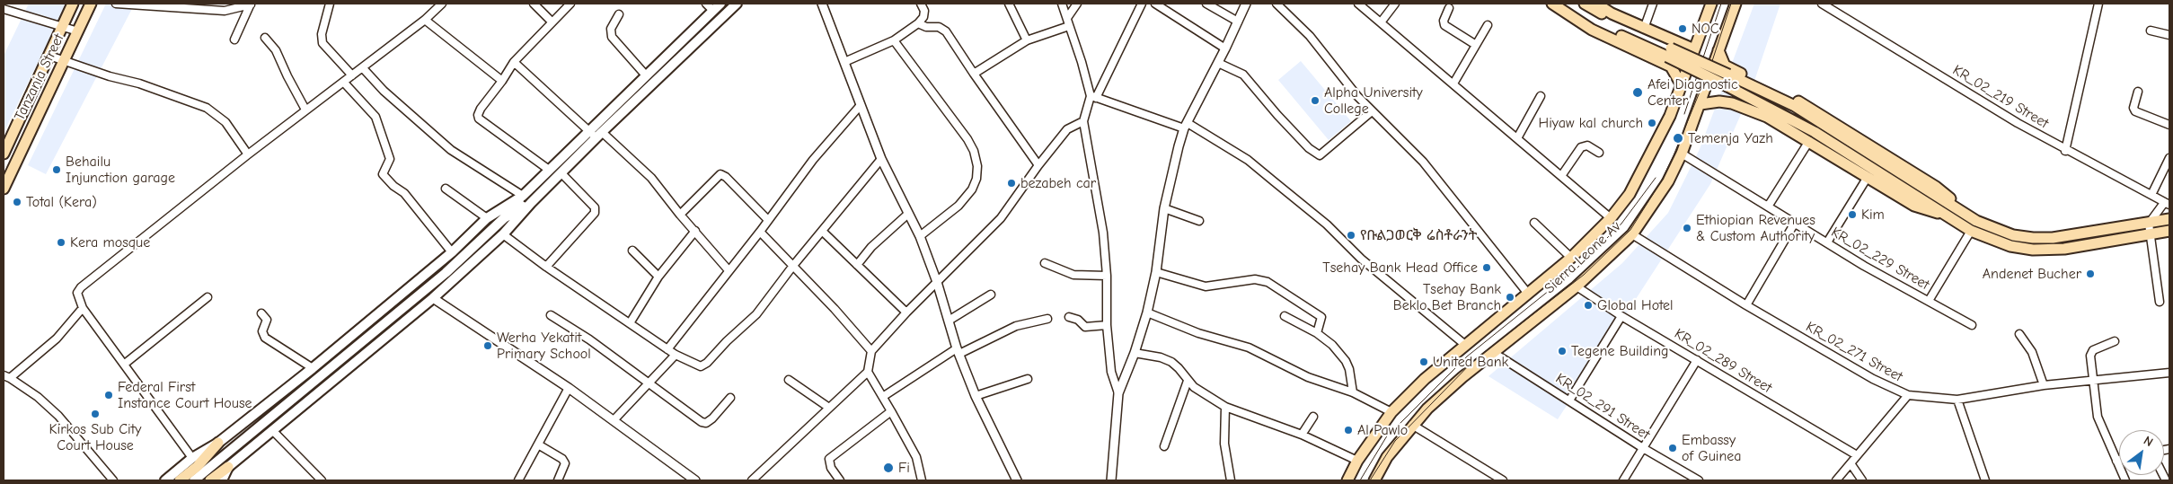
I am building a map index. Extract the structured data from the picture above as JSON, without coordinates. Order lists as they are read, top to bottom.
{
  "streets": {
    "main road": ["Tanzania Street", "Sierra Leone Av"],
    "street": [
      "KR_02_219 Street",
      "KR_02_229 Street",
      "KR_02_271 Street",
      "KR_02_289 Street",
      "KR_02_291 Street"
    ]
  },
  "crossings": [
    ["Sierra Leone Av", "KR_02_229 Street"],
    ["Sierra Leone Av", "KR_02_271 Street"],
    ["Sierra Leone Av", "KR_02_289 Street"],
    ["Sierra Leone Av", "KR_02_291 Street"]
  ],
  "places": [
    "NOC",
    "Afei Diagnostic Center",
    "Alpha University College",
    "Hiyaw kal church",
    "Temenja Yazh",
    "Behailu Injunction garage",
    "bezabeh car",
    "Total (Kera)",
    "Kim",
    "Ethiopian Revenues & Custom Authority",
    "የቡልጋወርቅ ሬስቶራንት",
    "Kera mosque",
    "Tsehay Bank Head Office",
    "Andenet Bucher",
    "Tsehay Bank Beklo Bet Branch",
    "Global Hotel",
    "Werha Yekatit Primary School",
    "Tegene Building",
    "United Bank",
    "Federal First Instance Court House",
    "Kirkos Sub City Court House",
    "Al Pawlo",
    "Embassy of Guinea",
    "Fi"
  ],
  "north": "top right"
}
